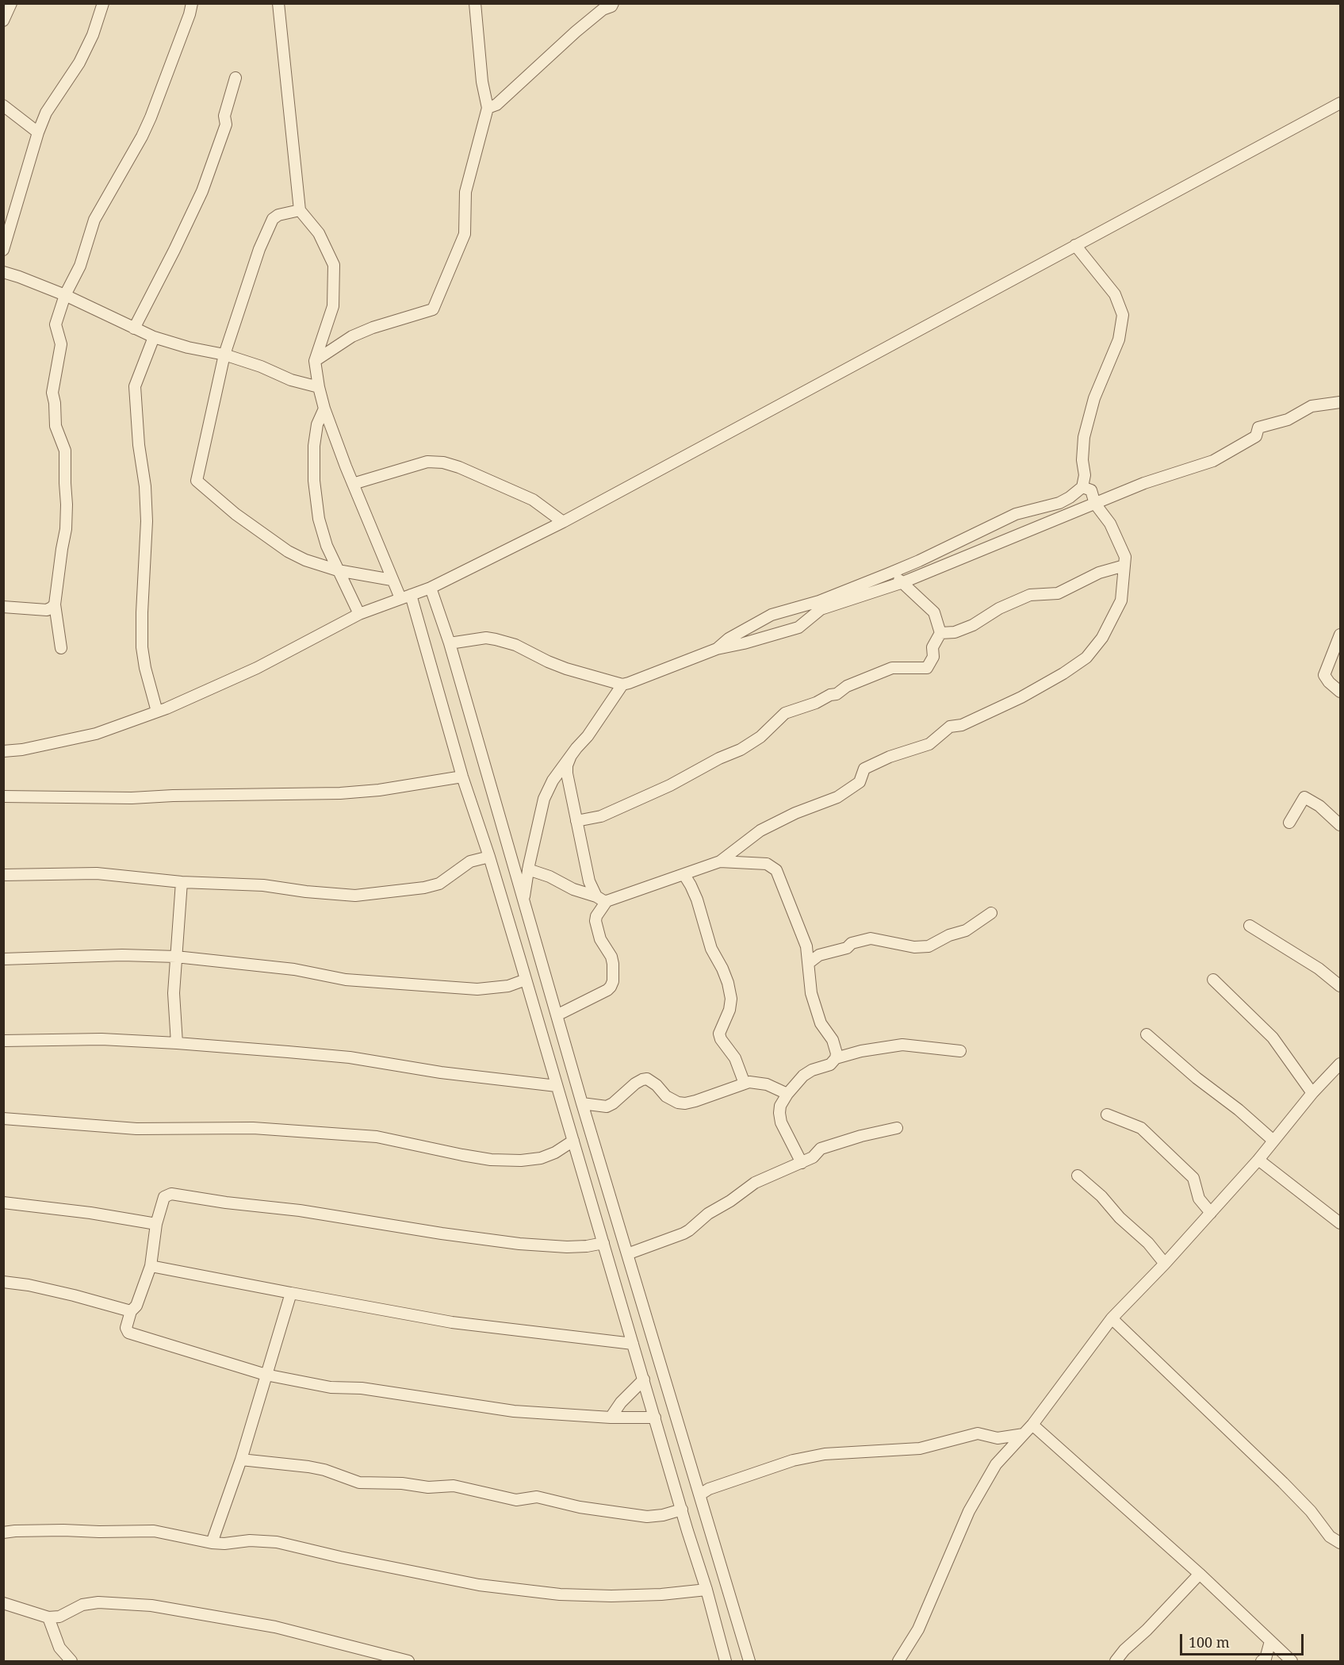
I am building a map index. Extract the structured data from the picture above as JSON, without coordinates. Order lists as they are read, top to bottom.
{
  "scale_bar": "100 m"
}
